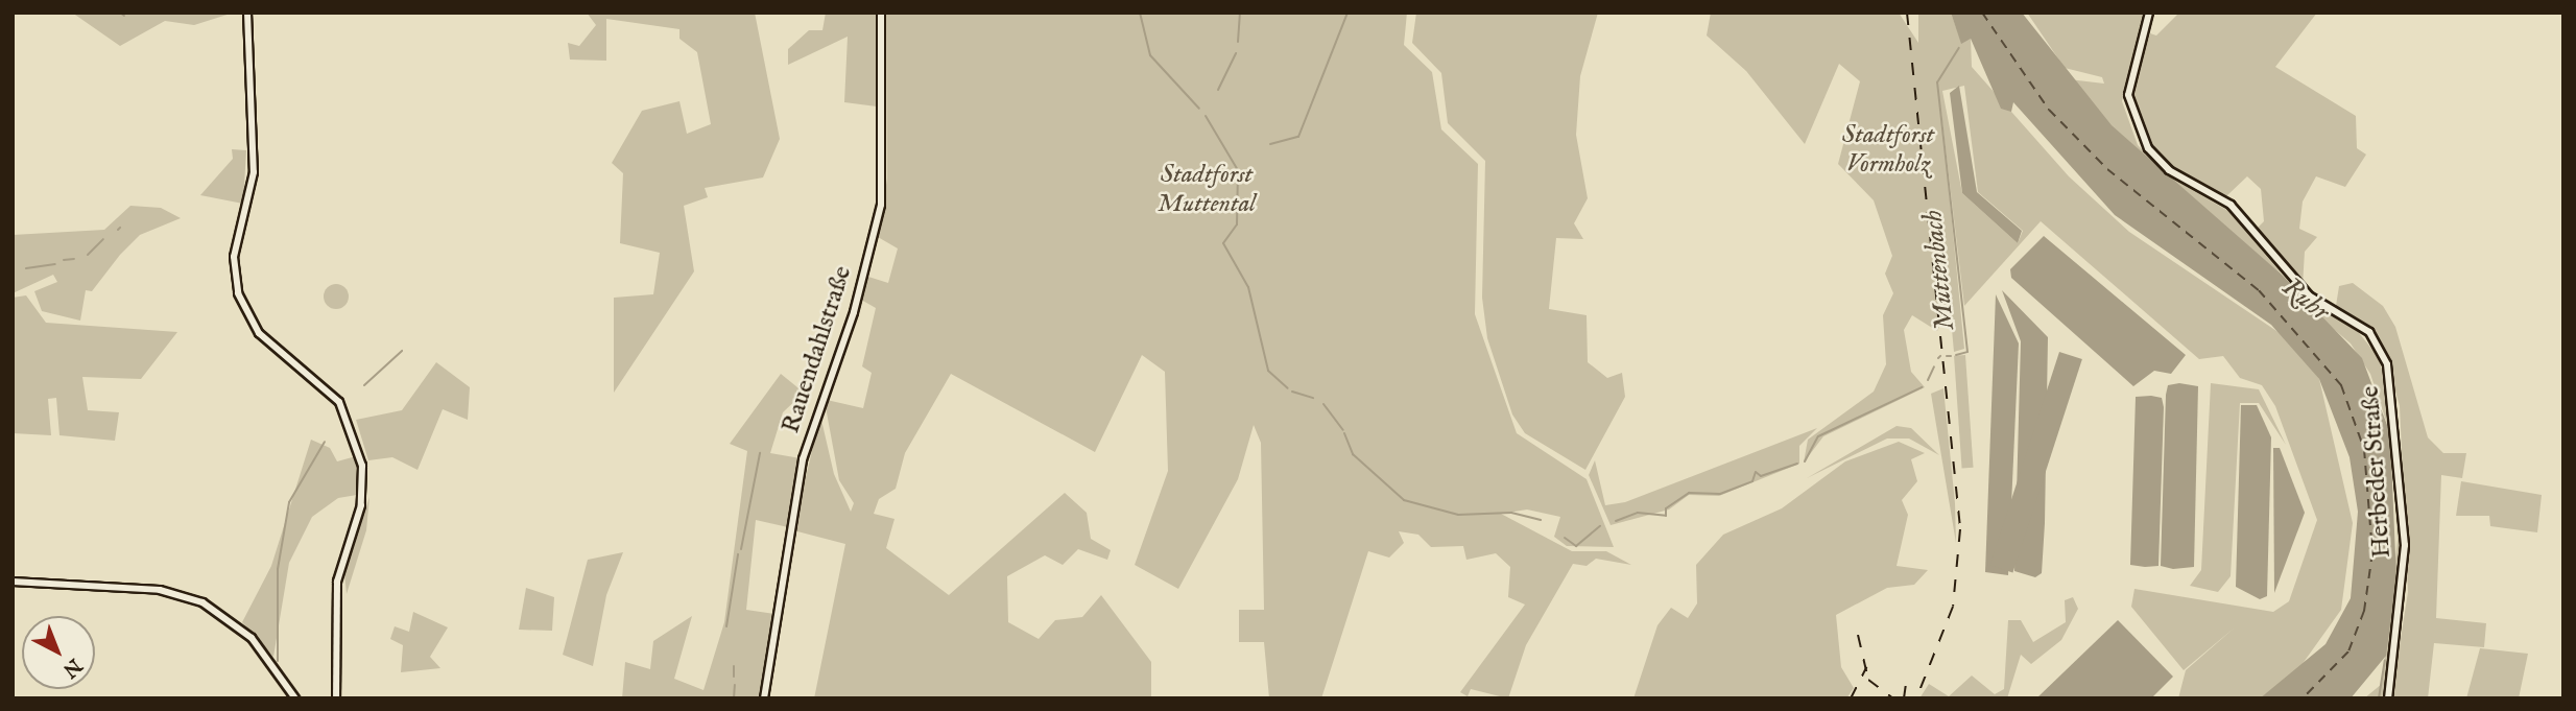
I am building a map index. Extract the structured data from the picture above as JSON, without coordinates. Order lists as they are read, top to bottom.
{
  "streets": {
    "main road": ["Rauendahlstraße", "Herbeder Straße"]
  },
  "water": ["Muttenbach", "Ruhr"],
  "parks": ["Stadtforst Vormholz", "Stadtforst Muttental"],
  "north": "bottom right"
}
